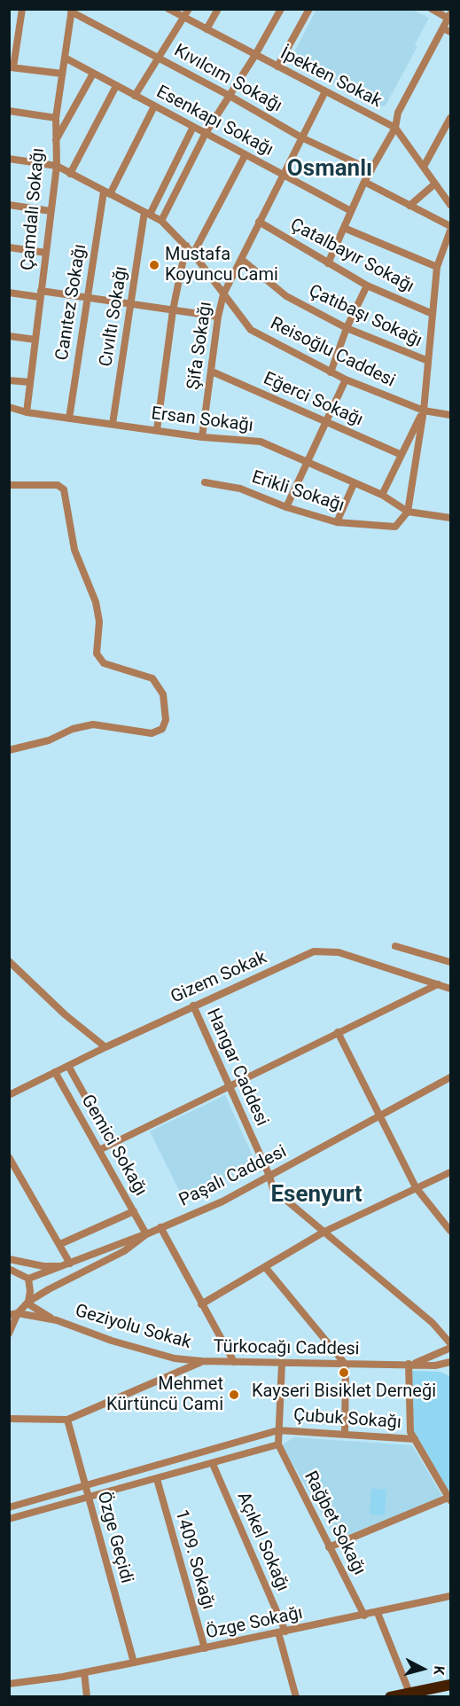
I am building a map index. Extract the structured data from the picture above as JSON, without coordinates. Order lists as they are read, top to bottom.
{
  "streets": {
    "street": [
      "İpekten Sokak",
      "Kıvılcım Sokağı",
      "Esenkapı Sokağı",
      "Çamdalı Sokağı",
      "Çatalbayır Sokağı",
      "Canıtez Sokağı",
      "Cıvıltı Sokağı",
      "Çatıbaşı Sokağı",
      "Şifa Sokağı",
      "Reisoğlu Caddesi",
      "Eğerci Sokağı",
      "Ersan Sokağı",
      "Erikli Sokağı",
      "Gizem Sokak",
      "Hangar Caddesi",
      "Gemici Sokağı",
      "Paşalı Caddesi",
      "Geziyolu Sokak",
      "Türkocağı Caddesi",
      "Çubuk Sokağı",
      "Rağbet Sokağı",
      "Özge Geçidi",
      "Açıkel Sokağı",
      "1409. Sokağı",
      "Özge Sokağı"
    ]
  },
  "crossings": [
    ["İpekten Sokak", "Şifa Sokağı"],
    ["Kıvılcım Sokağı", "Çamdalı Sokağı"],
    ["Kıvılcım Sokağı", "Şifa Sokağı"],
    ["Esenkapı Sokağı", "Çamdalı Sokağı"],
    ["Esenkapı Sokağı", "Canıtez Sokağı"],
    ["Esenkapı Sokağı", "Cıvıltı Sokağı"],
    ["Esenkapı Sokağı", "Şifa Sokağı"],
    ["Çamdalı Sokağı", "Reisoğlu Caddesi"],
    ["Çamdalı Sokağı", "Ersan Sokağı"],
    ["Çatalbayır Sokağı", "Şifa Sokağı"],
    ["Canıtez Sokağı", "Reisoğlu Caddesi"],
    ["Canıtez Sokağı", "Ersan Sokağı"],
    ["Cıvıltı Sokağı", "Reisoğlu Caddesi"],
    ["Cıvıltı Sokağı", "Ersan Sokağı"],
    ["Çatıbaşı Sokağı", "Şifa Sokağı"],
    ["Şifa Sokağı", "Reisoğlu Caddesi"],
    ["Şifa Sokağı", "Eğerci Sokağı"],
    ["Şifa Sokağı", "Ersan Sokağı"],
    ["Ersan Sokağı", "Erikli Sokağı"],
    ["Gizem Sokak", "Hangar Caddesi"],
    ["Gizem Sokak", "Gemici Sokağı"],
    ["Hangar Caddesi", "Paşalı Caddesi"],
    ["Hangar Caddesi", "Türkocağı Caddesi"],
    ["Gemici Sokağı", "Paşalı Caddesi"],
    ["Geziyolu Sokak", "Türkocağı Caddesi"],
    ["Türkocağı Caddesi", "Özge Geçidi"],
    ["Rağbet Sokağı", "Özge Sokağı"],
    ["Özge Geçidi", "Özge Sokağı"],
    ["Açıkel Sokağı", "Özge Sokağı"],
    ["1409. Sokağı", "Özge Sokağı"]
  ],
  "districts": ["Osmanlı", "Esenyurt"],
  "places": ["Mustafa Koyuncu Cami", "Kayseri Bisiklet Derneği", "Mehmet Kürtüncü Cami"],
  "north": "right"
}
